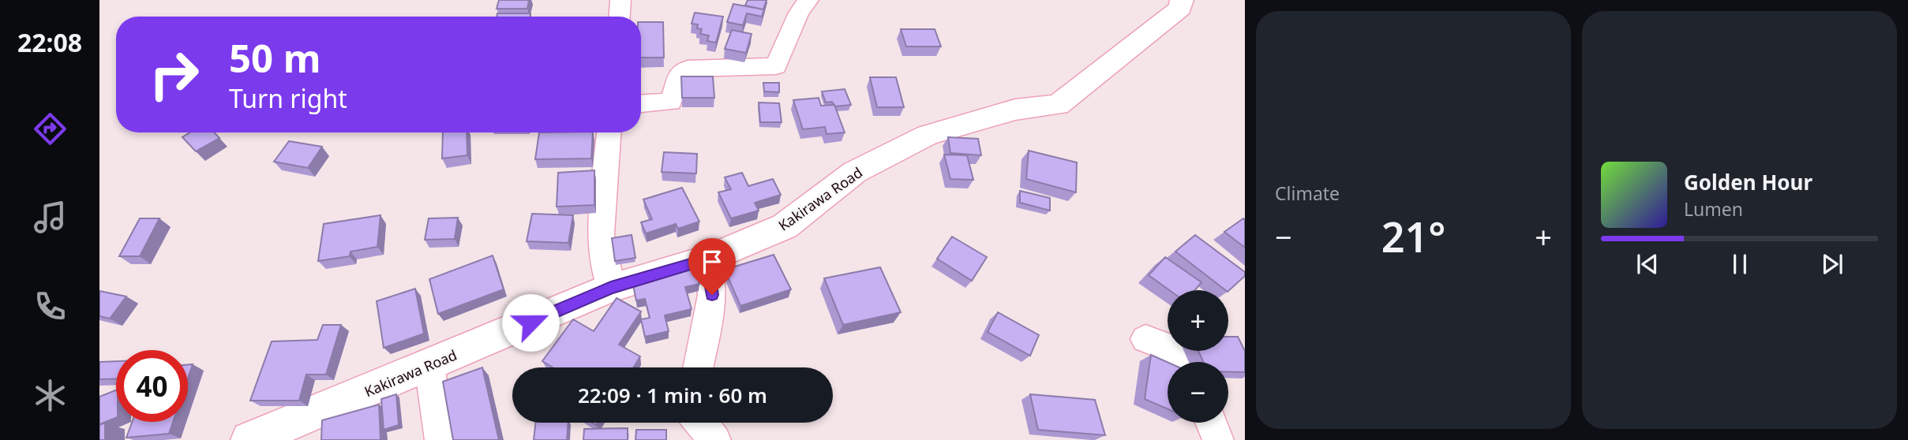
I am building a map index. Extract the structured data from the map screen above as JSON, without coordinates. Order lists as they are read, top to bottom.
{
  "streets": {
    "street": ["Kakirawa Road"]
  },
  "page": {
    "tabs": "22:08",
    "tile": "Climate",
    "turn": ["50 m", "Turn right"],
    "song": ["Golden Hour", "Lumen"],
    "heat": ["−", "21°", "+"],
    "map_buttons": ["+", "−"],
    "limit": "40",
    "trip": "22:09 · 1 min · 60 m"
  }
}
